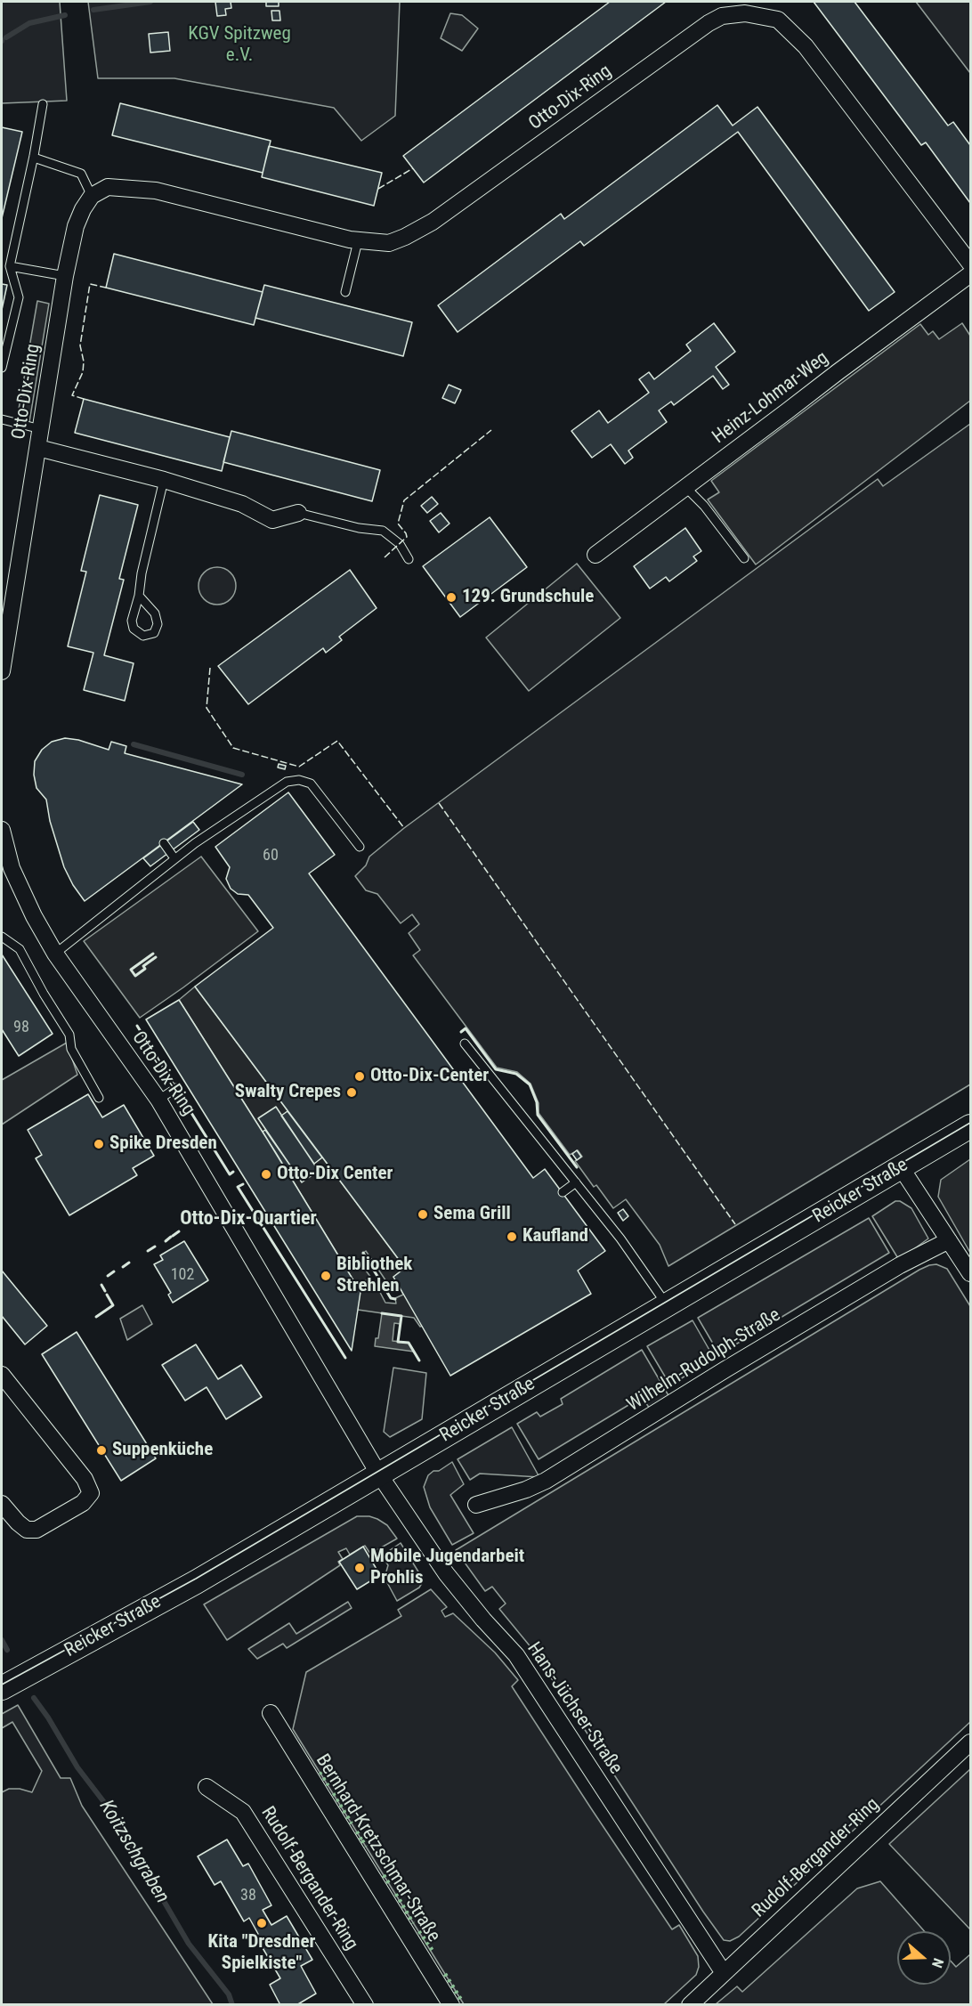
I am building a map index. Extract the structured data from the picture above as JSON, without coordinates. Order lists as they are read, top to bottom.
{
  "streets": {
    "street": [
      "Otto-Dix-Ring",
      "Heinz-Lohmar-Weg",
      "Reicker Straße",
      "Wilhelm-Rudolph-Straße",
      "Hans-Jüchser-Straße",
      "Bernhard-Kretzschmar-Straße",
      "Rudolf-Bergander-Ring"
    ]
  },
  "crossings": [
    ["Otto-Dix-Ring", "Reicker Straße"],
    ["Otto-Dix-Ring", "Hans-Jüchser-Straße"],
    ["Reicker Straße", "Hans-Jüchser-Straße"],
    ["Hans-Jüchser-Straße", "Rudolf-Bergander-Ring"]
  ],
  "districts": ["Otto-Dix-Quartier"],
  "water": ["Koitzschgraben"],
  "parks": ["KGV Spitzweg e.V."],
  "places": [
    "129. Grundschule",
    "Otto-Dix-Center",
    "Swalty Crepes",
    "Spike Dresden",
    "Otto-Dix Center",
    "Sema Grill",
    "Kaufland",
    "Bibliothek Strehlen",
    "Suppenküche",
    "Mobile Jugendarbeit Prohlis",
    "Kita \"Dresdner Spielkiste\""
  ],
  "house_numbers": [
    "60",
    "98",
    "102",
    "38"
  ],
  "north": "right"
}
